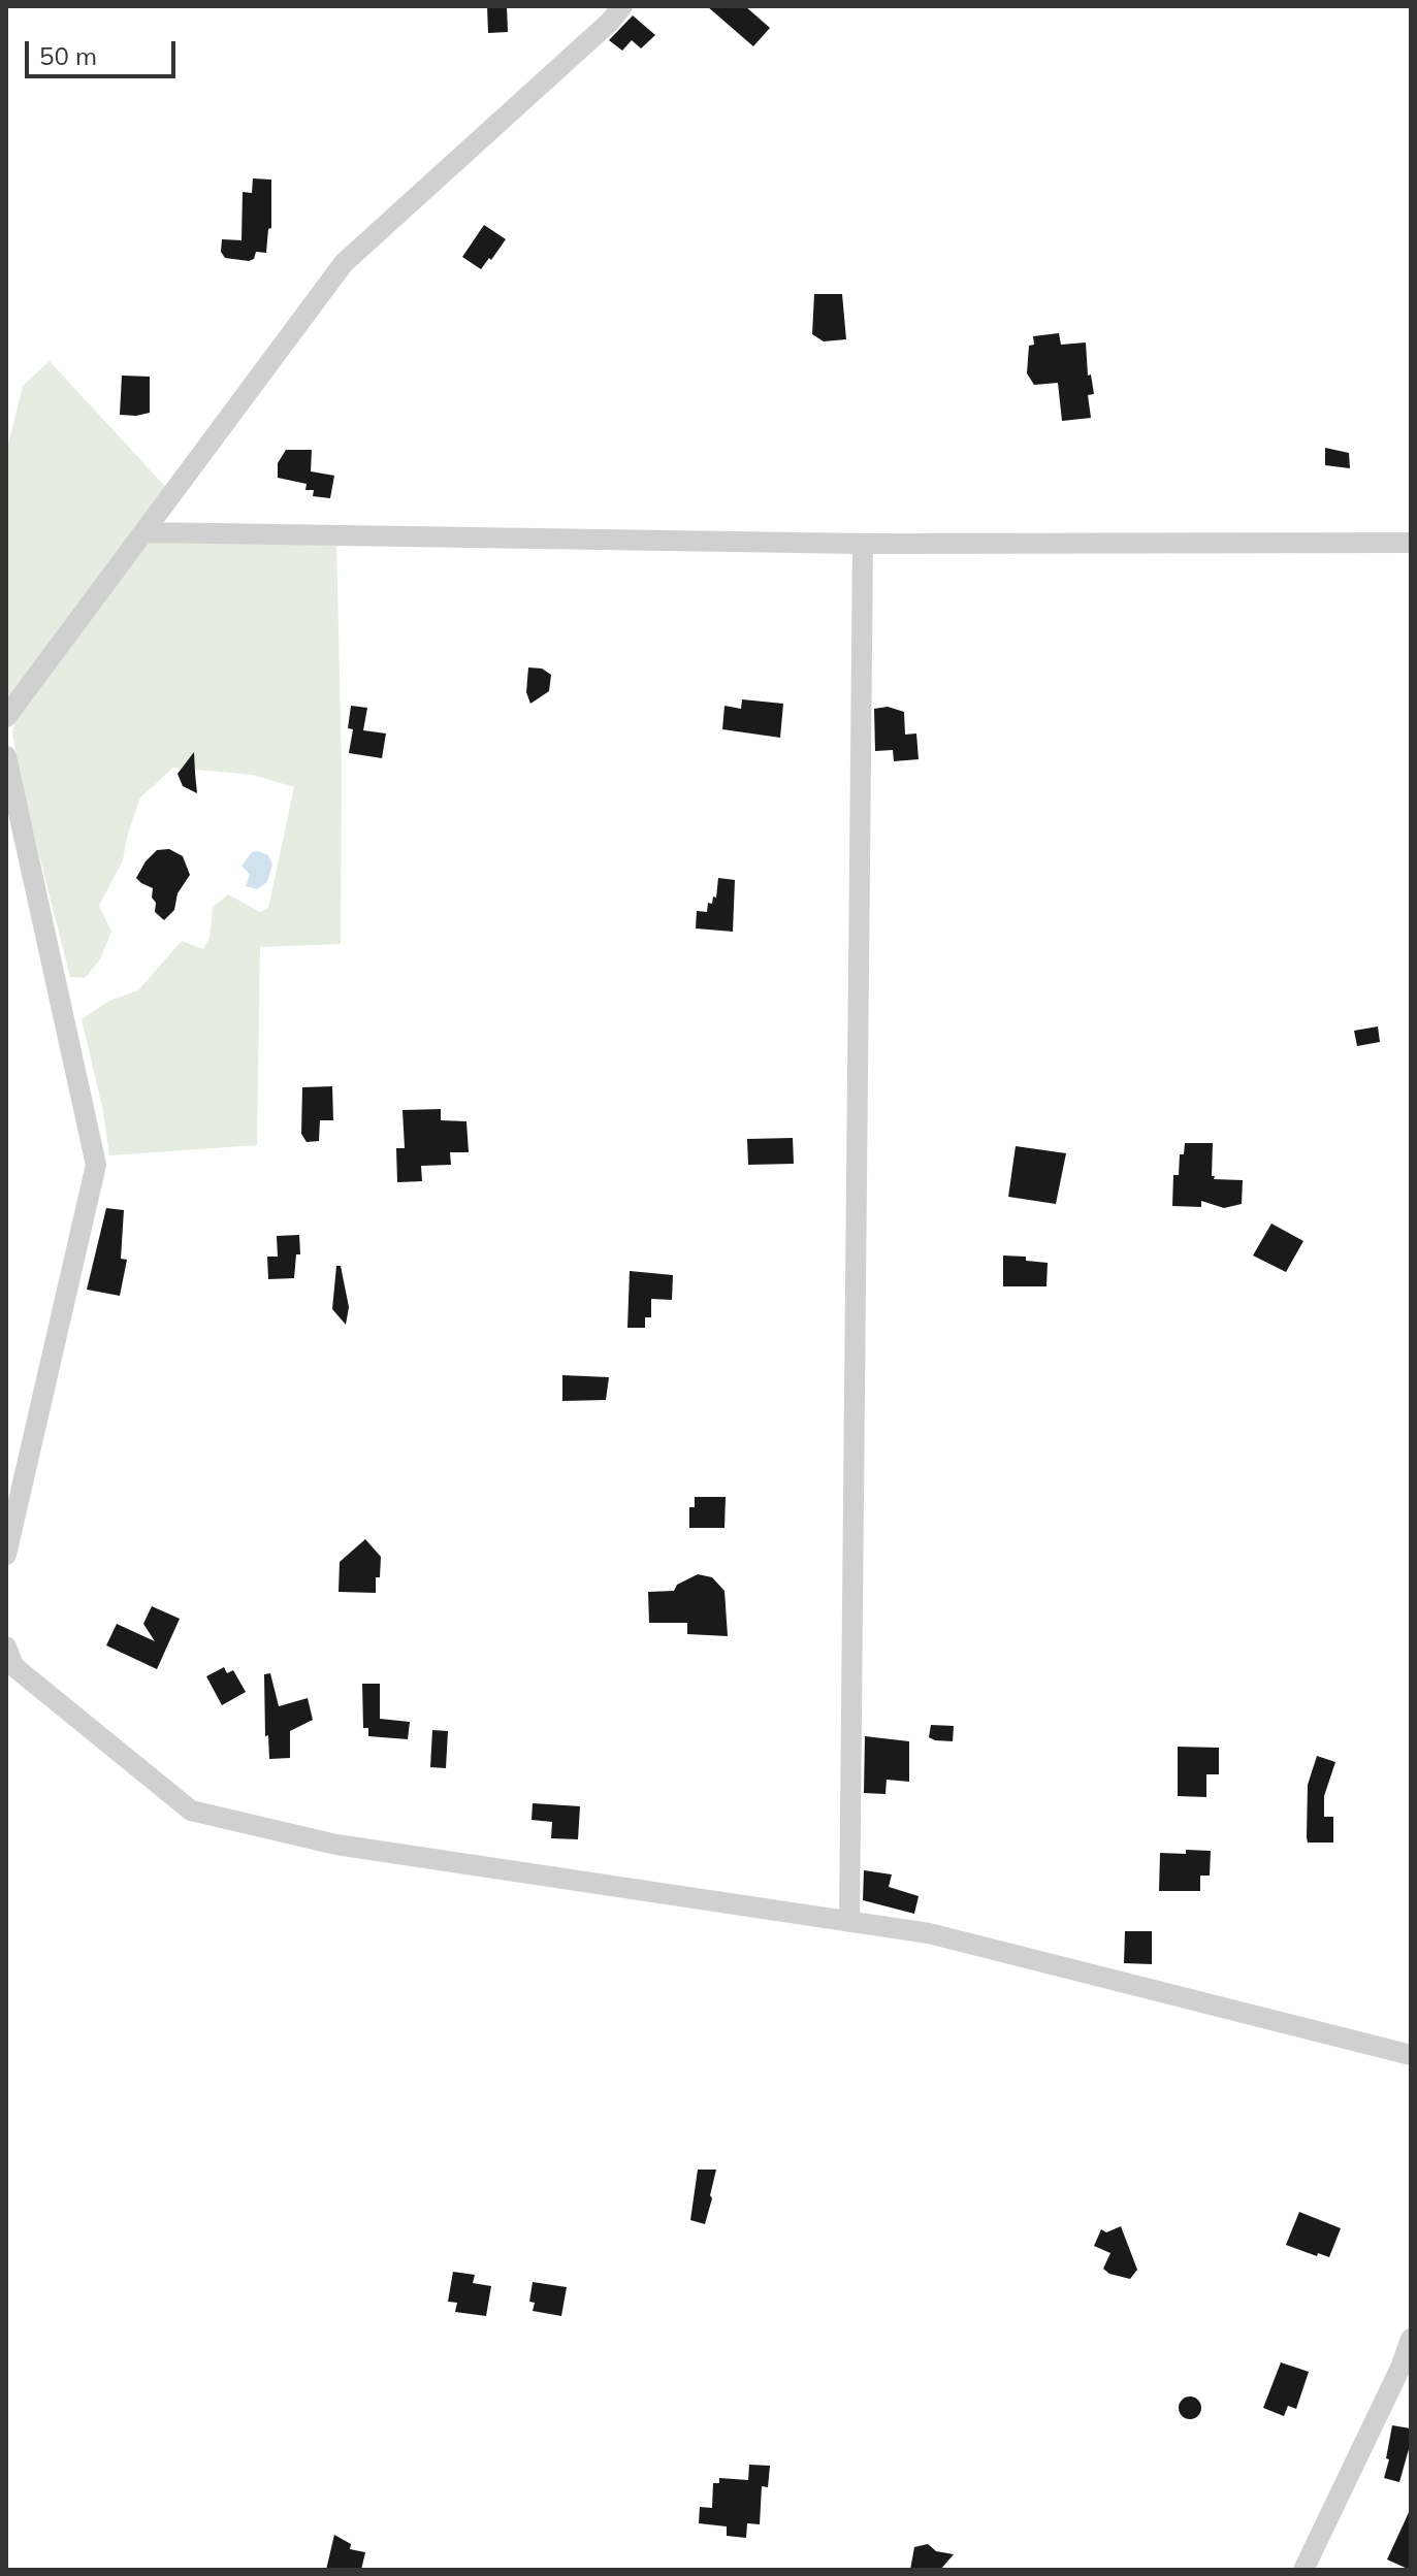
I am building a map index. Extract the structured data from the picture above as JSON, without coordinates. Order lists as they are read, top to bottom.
{
  "scale_bar": "50 m"
}
